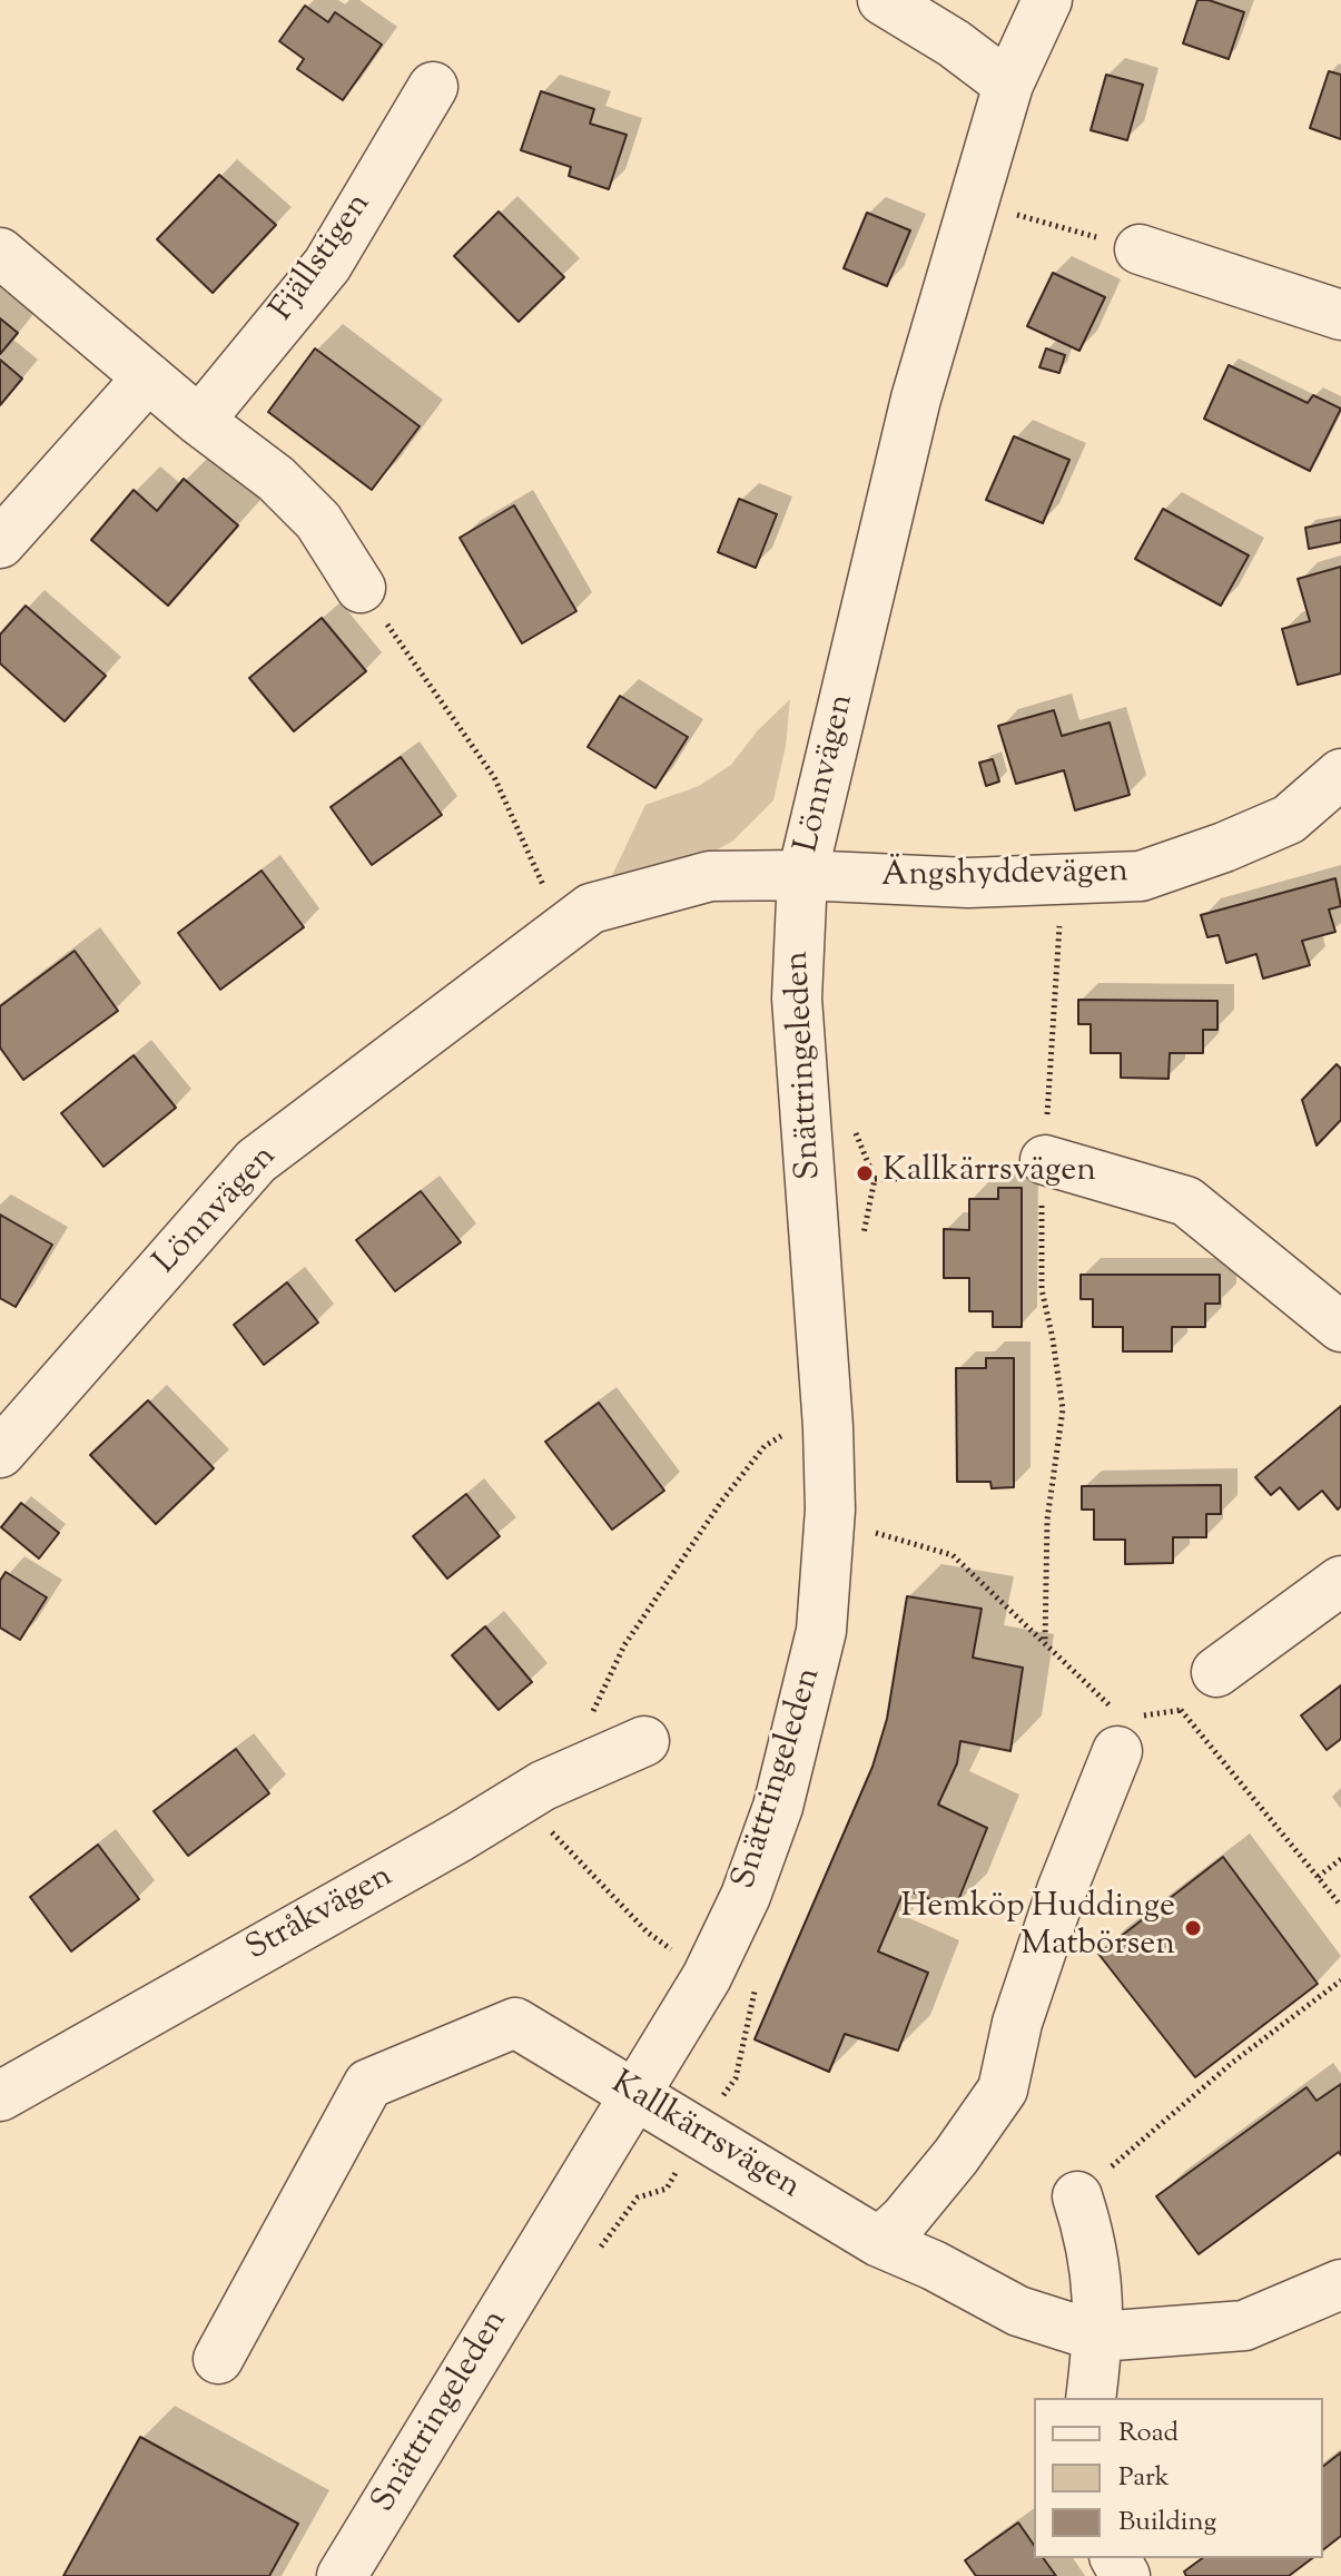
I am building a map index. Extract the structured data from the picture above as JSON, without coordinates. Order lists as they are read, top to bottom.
{
  "streets": {
    "street": [
      "Fjällstigen",
      "Lönnvägen",
      "Ängshyddevägen",
      "Snättringeleden",
      "Stråkvägen",
      "Kallkärrsvägen"
    ]
  },
  "crossings": [
    ["Lönnvägen", "Ängshyddevägen"],
    ["Lönnvägen", "Snättringeleden"],
    ["Ängshyddevägen", "Snättringeleden"],
    ["Snättringeleden", "Kallkärrsvägen"]
  ],
  "places": ["Kallkärrsvägen", "Hemköp Huddinge Matbörsen"],
  "legend": ["Road", "Park", "Building"]
}
